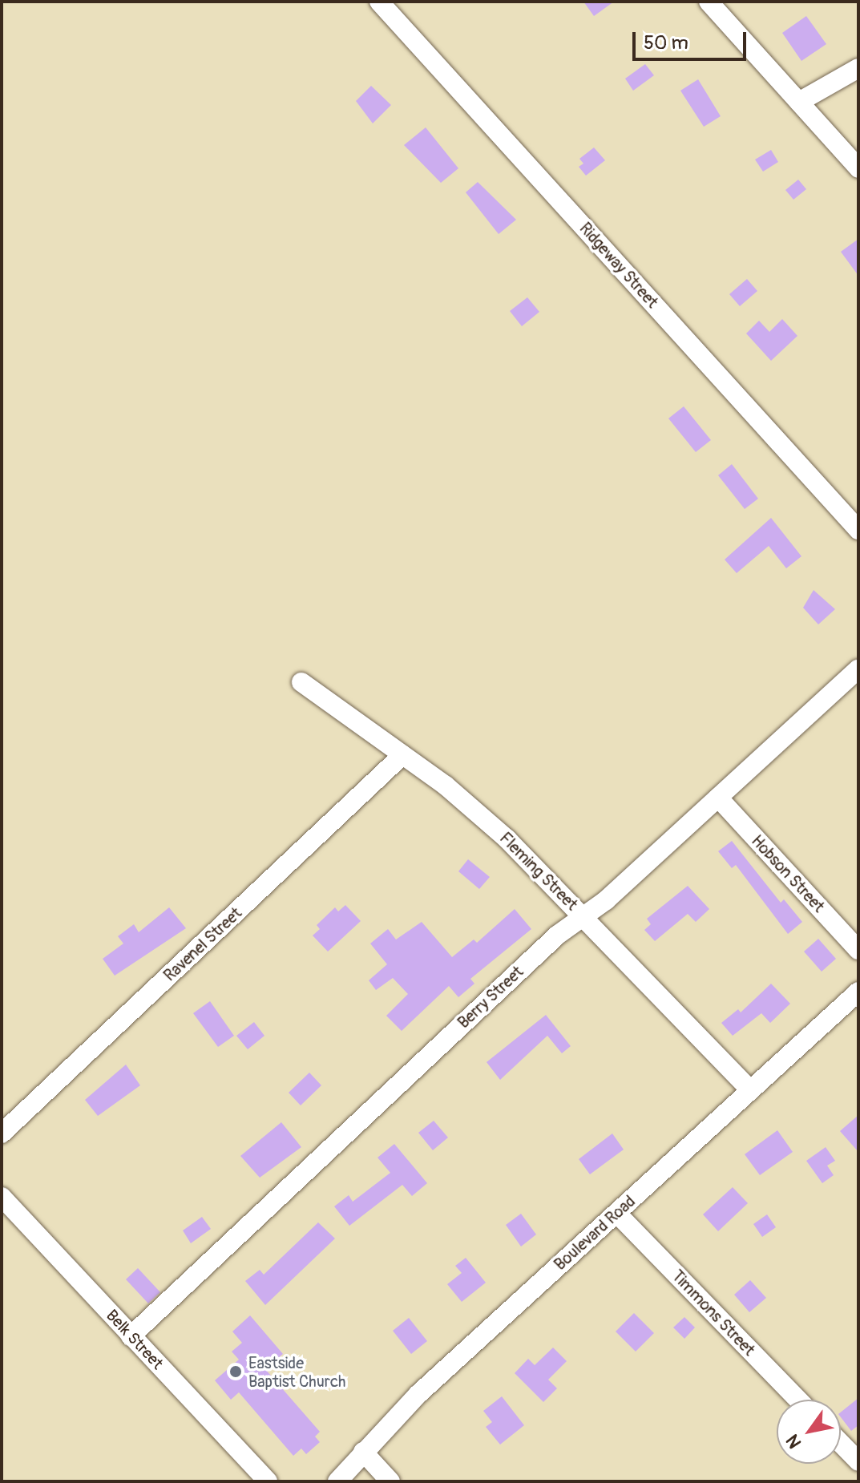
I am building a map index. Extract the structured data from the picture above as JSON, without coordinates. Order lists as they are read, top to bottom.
{
  "streets": {
    "street": [
      "Ridgeway Street",
      "Fleming Street",
      "Hobson Street",
      "Ravenel Street",
      "Berry Street",
      "Boulevard Road",
      "Timmons Street",
      "Belk Street"
    ]
  },
  "crossings": [
    ["Fleming Street", "Ravenel Street"],
    ["Fleming Street", "Berry Street"],
    ["Fleming Street", "Boulevard Road"],
    ["Hobson Street", "Berry Street"],
    ["Berry Street", "Belk Street"],
    ["Boulevard Road", "Timmons Street"]
  ],
  "places": ["Eastside Baptist Church"],
  "scale_bar": "50 m",
  "north": "bottom left"
}
